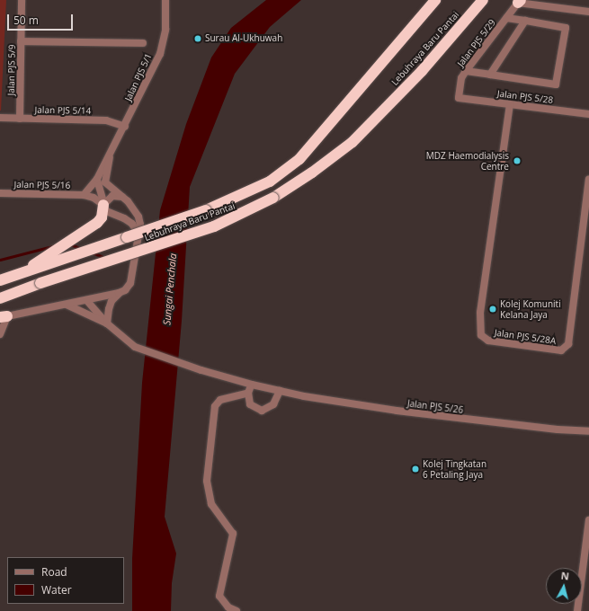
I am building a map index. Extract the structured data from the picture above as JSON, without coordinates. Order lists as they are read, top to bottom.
{
  "streets": {
    "highway": ["Lebuhraya Baru Pantai"],
    "street": [
      "Jalan PJS 5/29",
      "Jalan PJS 5/9",
      "Jalan PJS 5/1",
      "Jalan PJS 5/28",
      "Jalan PJS 5/14",
      "Jalan PJS 5/16",
      "Jalan PJS 5/28A",
      "Jalan PJS 5/26"
    ]
  },
  "crossings": [
    ["Jalan PJS 5/29", "Jalan PJS 5/28"],
    ["Jalan PJS 5/9", "Jalan PJS 5/14"],
    ["Jalan PJS 5/1", "Jalan PJS 5/14"],
    ["Jalan PJS 5/1", "Jalan PJS 5/26"],
    ["Jalan PJS 5/28", "Jalan PJS 5/28A"]
  ],
  "water": ["Sungai Penchala"],
  "places": [
    "Surau Al-Ukhuwah",
    "MDZ Haemodialysis Centre",
    "Kolej Komuniti Kelana Jaya",
    "Kolej Tingkatan 6 Petaling Jaya"
  ],
  "legend": ["Road", "Water"],
  "scale_bar": "50 m",
  "north": "top"
}
